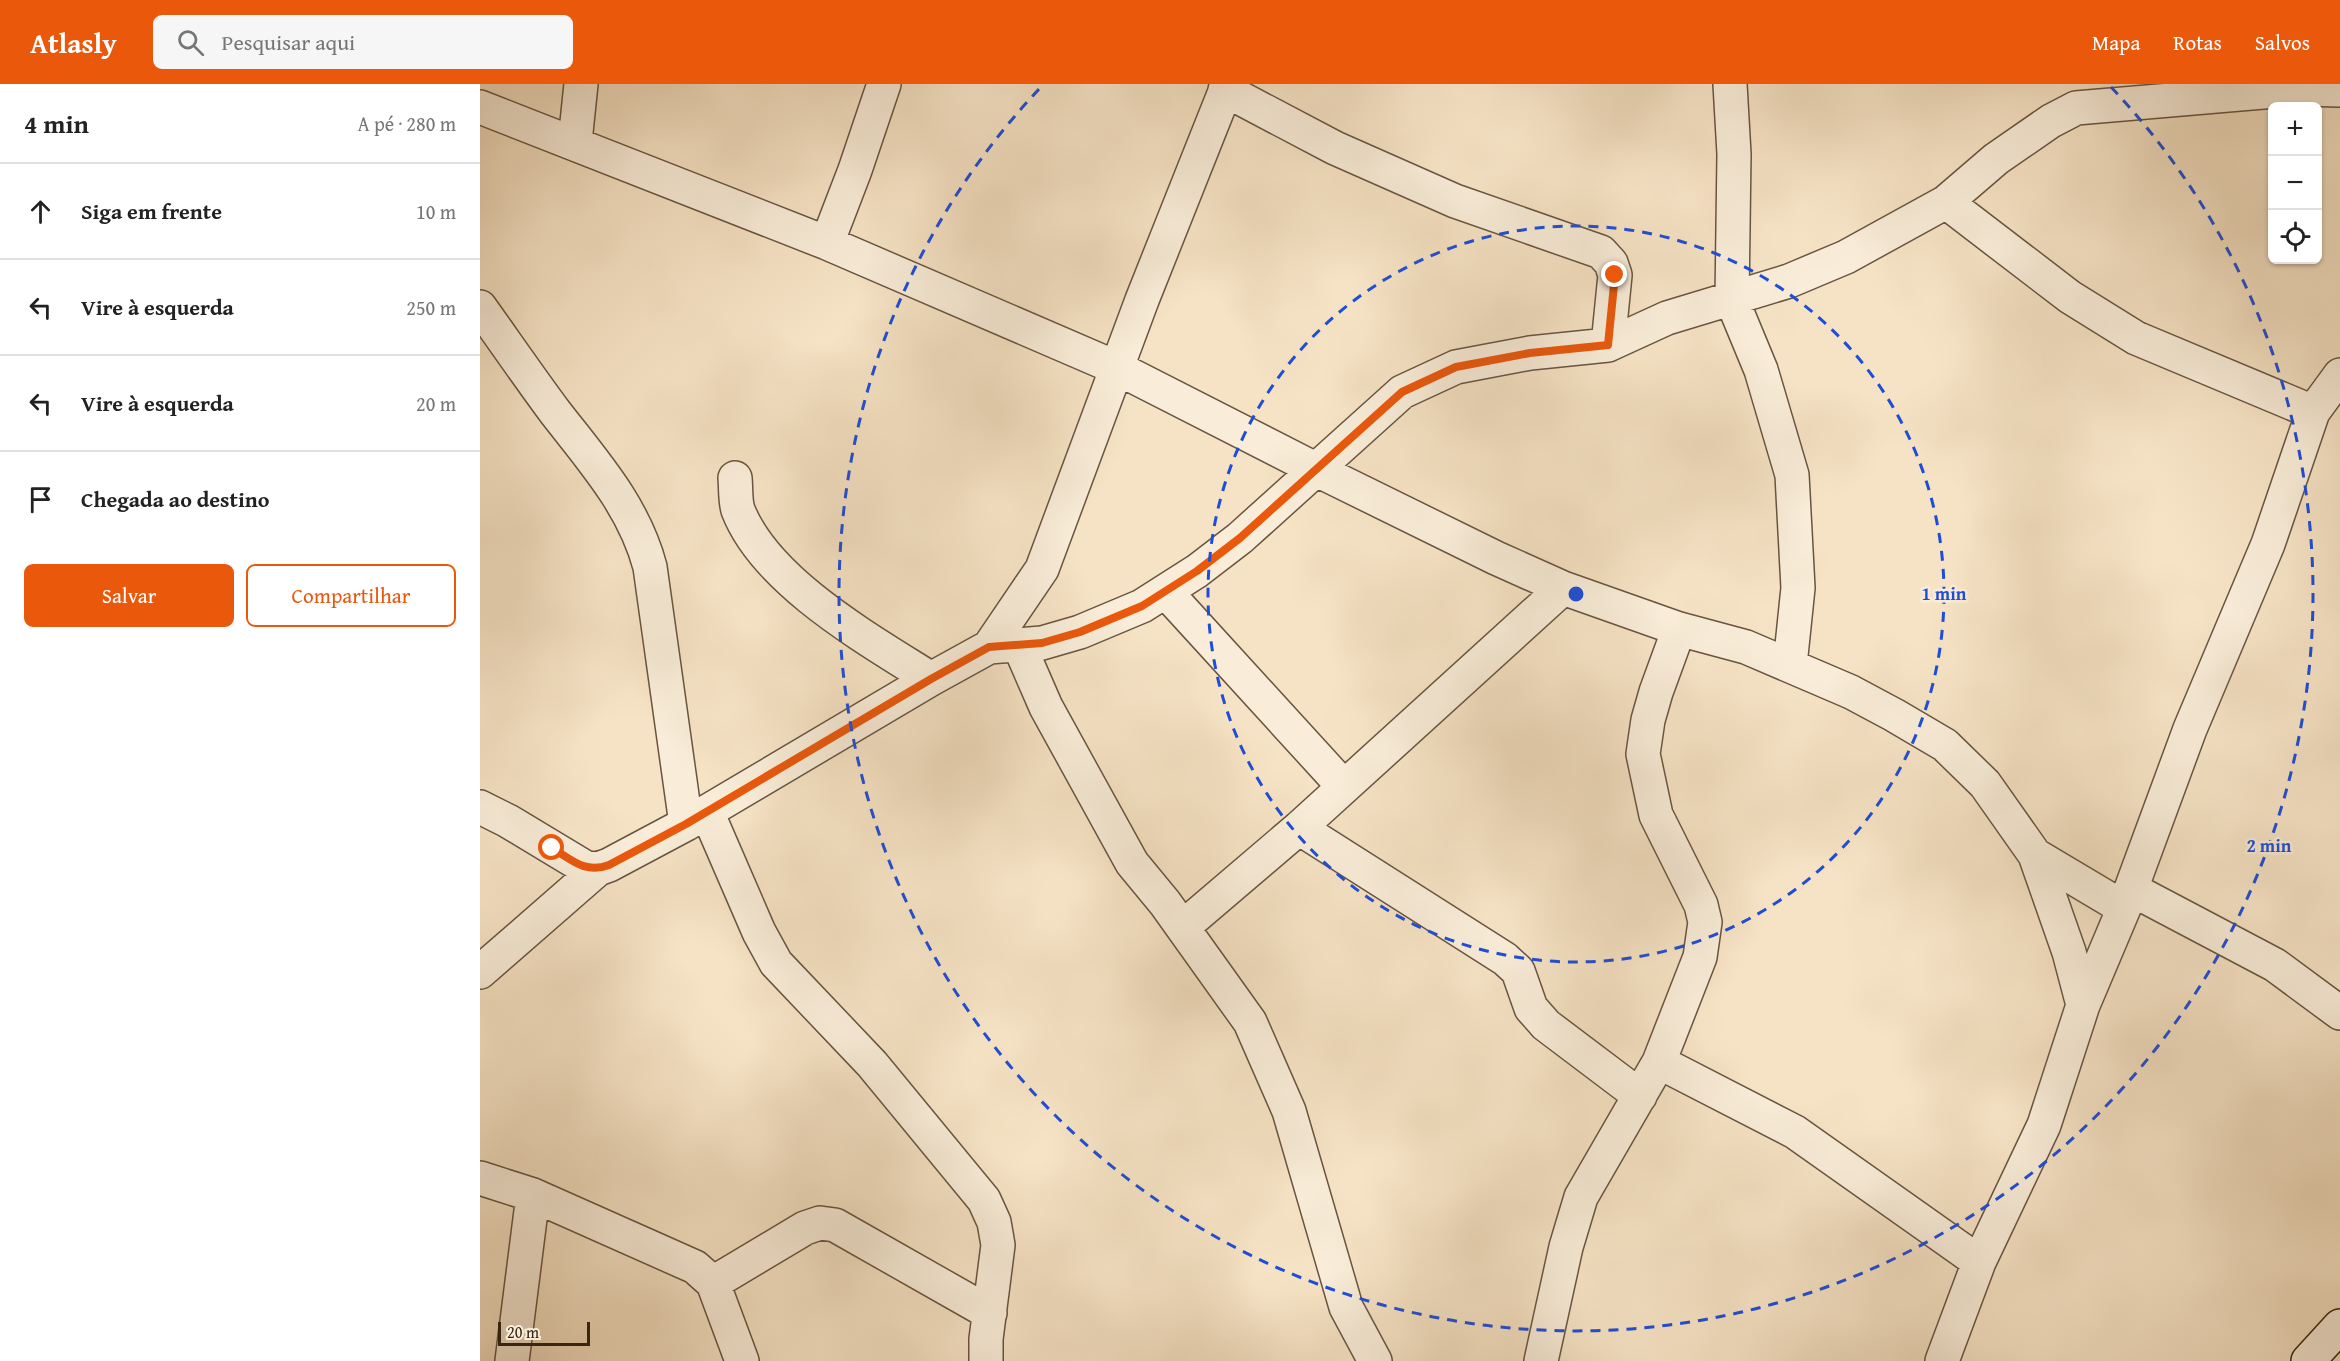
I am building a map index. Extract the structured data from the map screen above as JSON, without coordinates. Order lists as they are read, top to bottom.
{
  "scale_bar": "20 m",
  "page": {
    "header": "Atlasly",
    "search": "Pesquisar aqui",
    "nav": ["Mapa", "Rotas", "Salvos"],
    "heading": ["4 min", "A pé · 280 m"],
    "map_buttons": ["+", "−"],
    "list": [
      ["Siga em frente", "10 m"],
      ["Vire à esquerda", "250 m"],
      ["Vire à esquerda", "20 m"],
      "Chegada ao destino"
    ],
    "buttons": ["Salvar", "Compartilhar"],
    "scale": "20 m"
  },
  "rings": ["1 min", "2 min"]
}
